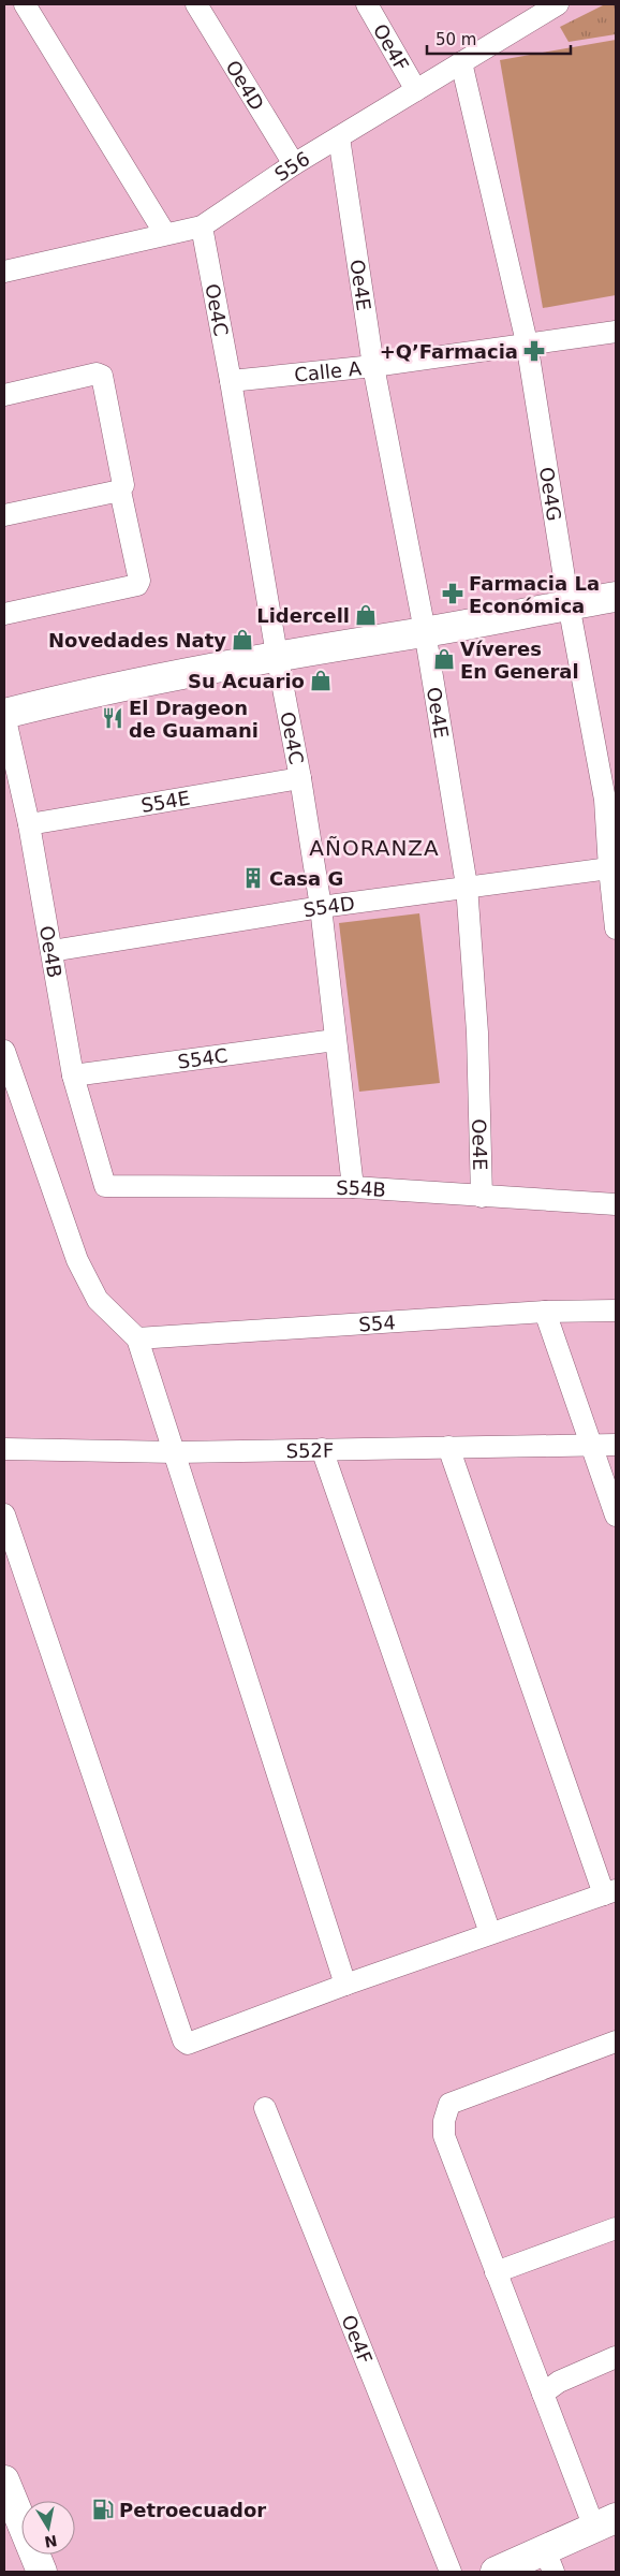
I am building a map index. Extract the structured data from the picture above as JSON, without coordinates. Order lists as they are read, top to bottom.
{
  "streets": {
    "street": [
      "Oe4F",
      "Oe4D",
      "S56",
      "Oe4E",
      "Oe4C",
      "Calle A",
      "Oe4G",
      "S54E",
      "S54D",
      "Oe4B",
      "S54C",
      "S54B",
      "S54",
      "S52F"
    ]
  },
  "crossings": [
    ["Oe4F", "S56"],
    ["Oe4D", "S56"],
    ["S56", "Oe4E"],
    ["S56", "Oe4C"],
    ["S56", "Oe4G"],
    ["Oe4E", "Calle A"],
    ["Oe4E", "S54D"],
    ["Oe4E", "S54B"],
    ["Oe4C", "Calle A"],
    ["Oe4C", "S54E"],
    ["Oe4C", "S54D"],
    ["Oe4C", "S54C"],
    ["Oe4C", "S54B"],
    ["Calle A", "Oe4G"],
    ["Oe4G", "S54D"],
    ["S54E", "Oe4B"],
    ["S54D", "Oe4B"],
    ["Oe4B", "S54C"],
    ["Oe4B", "S54B"]
  ],
  "districts": ["AÑORANZA"],
  "places": {
    "pharmacy": ["+Q’Farmacia", "Farmacia La Económica"],
    "shop": [
      "Lidercell",
      "Novedades Naty",
      "Víveres En General",
      "Su Acuario"
    ],
    "restaurant": ["El Drageon de Guamani"],
    "building": ["Casa G"],
    "fuel station": ["Petroecuador"]
  },
  "scale_bar": "50 m",
  "north": "bottom"
}
